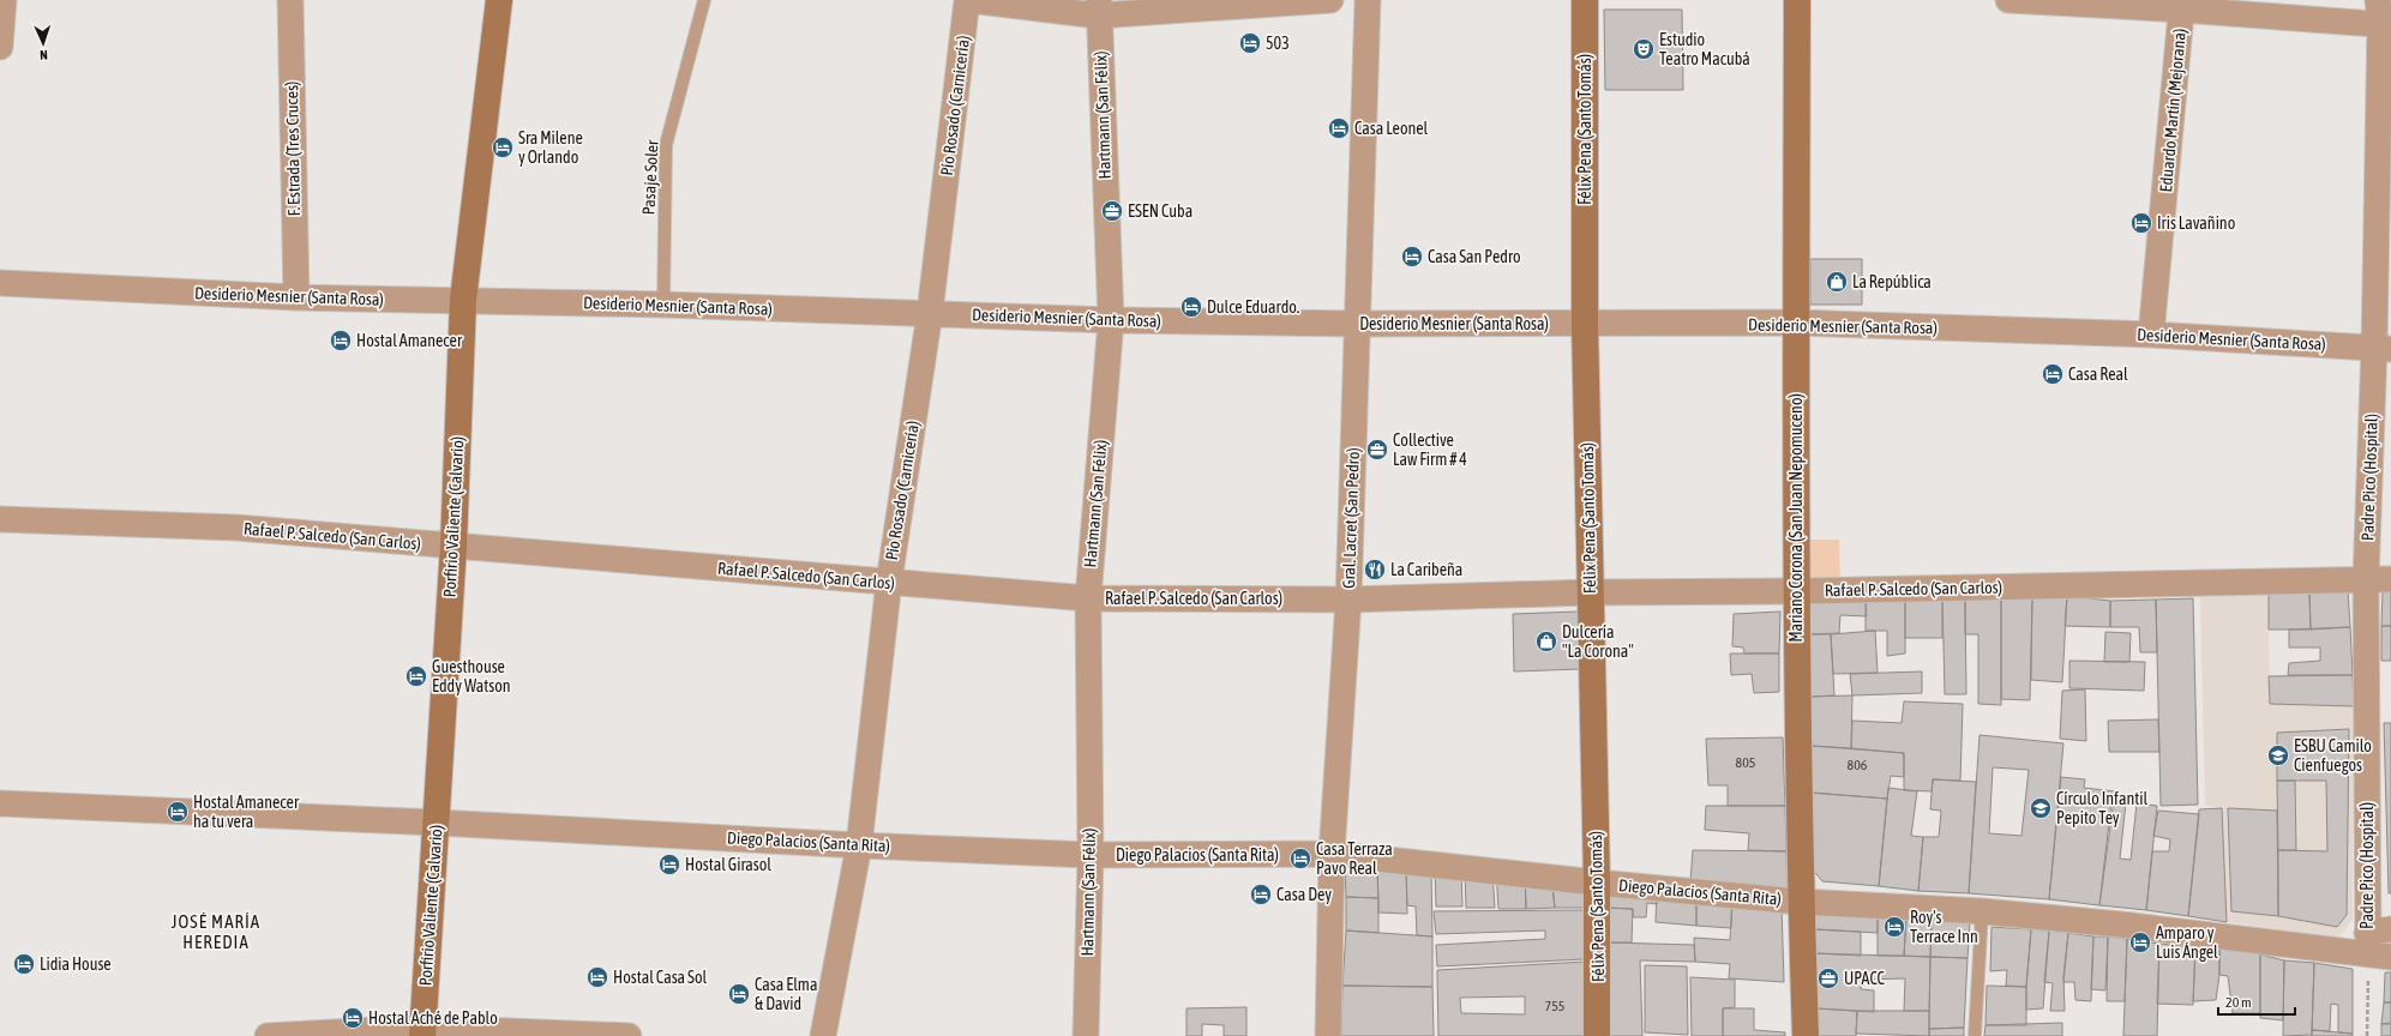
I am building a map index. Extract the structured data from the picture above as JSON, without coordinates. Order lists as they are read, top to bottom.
{
  "streets": {
    "street": [
      "Pío Rosado (Carnicería)",
      "Eduardo Martín (Mejorana)",
      "Hartmann (San Félix)",
      "Félix Pena (Santo Tomás)",
      "F. Estrada (Tres Cruces)",
      "Desiderio Mesnier (Santa Rosa)",
      "Padre Pico (Hospital)",
      "Porfirio Valiente (Calvario)",
      "Gral. Lacret (San Pedro)",
      "Mariano Corona (San Juan Nepomuceno)",
      "Rafael P. Salcedo (San Carlos)",
      "Diego Palacios (Santa Rita)"
    ],
    "lane": ["Pasaje Soler"]
  },
  "crossings": [
    ["Pío Rosado (Carnicería)", "Desiderio Mesnier (Santa Rosa)"],
    ["Pío Rosado (Carnicería)", "Rafael P. Salcedo (San Carlos)"],
    ["Pío Rosado (Carnicería)", "Diego Palacios (Santa Rita)"],
    ["Eduardo Martín (Mejorana)", "Desiderio Mesnier (Santa Rosa)"],
    ["Hartmann (San Félix)", "Desiderio Mesnier (Santa Rosa)"],
    ["Hartmann (San Félix)", "Rafael P. Salcedo (San Carlos)"],
    ["Hartmann (San Félix)", "Diego Palacios (Santa Rita)"],
    ["Félix Pena (Santo Tomás)", "Desiderio Mesnier (Santa Rosa)"],
    ["Félix Pena (Santo Tomás)", "Rafael P. Salcedo (San Carlos)"],
    ["Félix Pena (Santo Tomás)", "Diego Palacios (Santa Rita)"],
    ["F. Estrada (Tres Cruces)", "Desiderio Mesnier (Santa Rosa)"],
    ["Pasaje Soler", "Desiderio Mesnier (Santa Rosa)"],
    ["Desiderio Mesnier (Santa Rosa)", "Padre Pico (Hospital)"],
    ["Desiderio Mesnier (Santa Rosa)", "Porfirio Valiente (Calvario)"],
    ["Desiderio Mesnier (Santa Rosa)", "Gral. Lacret (San Pedro)"],
    ["Desiderio Mesnier (Santa Rosa)", "Mariano Corona (San Juan Nepomuceno)"],
    ["Padre Pico (Hospital)", "Rafael P. Salcedo (San Carlos)"],
    ["Padre Pico (Hospital)", "Diego Palacios (Santa Rita)"],
    ["Porfirio Valiente (Calvario)", "Rafael P. Salcedo (San Carlos)"],
    ["Porfirio Valiente (Calvario)", "Diego Palacios (Santa Rita)"],
    ["Gral. Lacret (San Pedro)", "Rafael P. Salcedo (San Carlos)"],
    ["Gral. Lacret (San Pedro)", "Diego Palacios (Santa Rita)"],
    ["Mariano Corona (San Juan Nepomuceno)", "Rafael P. Salcedo (San Carlos)"],
    ["Mariano Corona (San Juan Nepomuceno)", "Diego Palacios (Santa Rita)"]
  ],
  "districts": ["JOSÉ MARÍA HEREDIA"],
  "places": {
    "hotel": [
      "503",
      "Casa Leonel",
      "Sra Milene y Orlando",
      "Iris Lavañino",
      "Casa San Pedro",
      "Dulce Eduardo.",
      "Hostal Amanecer",
      "Casa Real",
      "Guesthouse Eddy Watson",
      "Hostal Amanecer ha tu vera",
      "Casa Terraza Pavo Real",
      "Hostal Girasol",
      "Casa Dey",
      "Roy's Terrace Inn",
      "Amparo y Luis Ángel",
      "Lidia House",
      "Hostal Casa Sol",
      "Casa Elma & David",
      "Hostal Aché de Pablo"
    ],
    "theatre": ["Estudio Teatro Macubá"],
    "office": ["ESEN Cuba", "Collective Law Firm # 4", "UPACC"],
    "shop": ["La República", "Dulcería \"La Corona\""],
    "restaurant": ["La Caribeña"],
    "school or university": ["ESBU Camilo Cienfuegos", "Círculo Infantil Pepito Tey"]
  },
  "house_numbers": ["805", "806", "755"],
  "scale_bar": "20 m",
  "north": "bottom"
}
